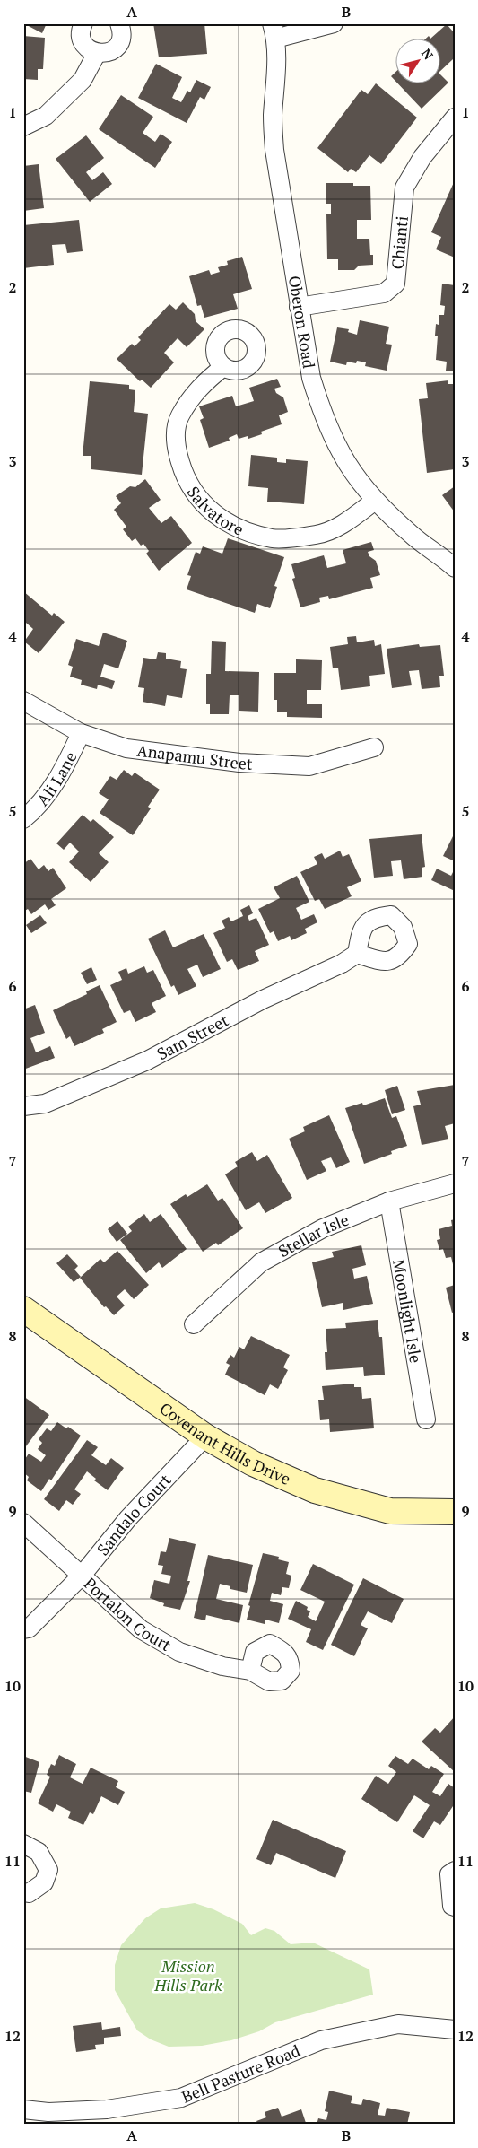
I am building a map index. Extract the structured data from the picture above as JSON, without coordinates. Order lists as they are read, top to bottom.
{
  "streets": {
    "street": [
      "Chianti",
      "Oberon Road",
      "Salvatore",
      "Anapamu Street",
      "Ali Lane",
      "Sam Street",
      "Stellar Isle",
      "Moonlight Isle",
      "Covenant Hills Drive",
      "Sandalo Court",
      "Portalon Court",
      "Bell Pasture Road"
    ]
  },
  "crossings": [
    ["Chianti", "Oberon Road"],
    ["Oberon Road", "Salvatore"],
    ["Anapamu Street", "Ali Lane"],
    ["Stellar Isle", "Moonlight Isle"],
    ["Covenant Hills Drive", "Sandalo Court"],
    ["Sandalo Court", "Portalon Court"]
  ],
  "parks": ["Mission Hills Park"],
  "north": "top right",
  "grid": {
    "columns": ["A", "B"],
    "rows": [
      "1",
      "2",
      "3",
      "4",
      "5",
      "6",
      "7",
      "8",
      "9",
      "10",
      "11",
      "12"
    ]
  }
}
